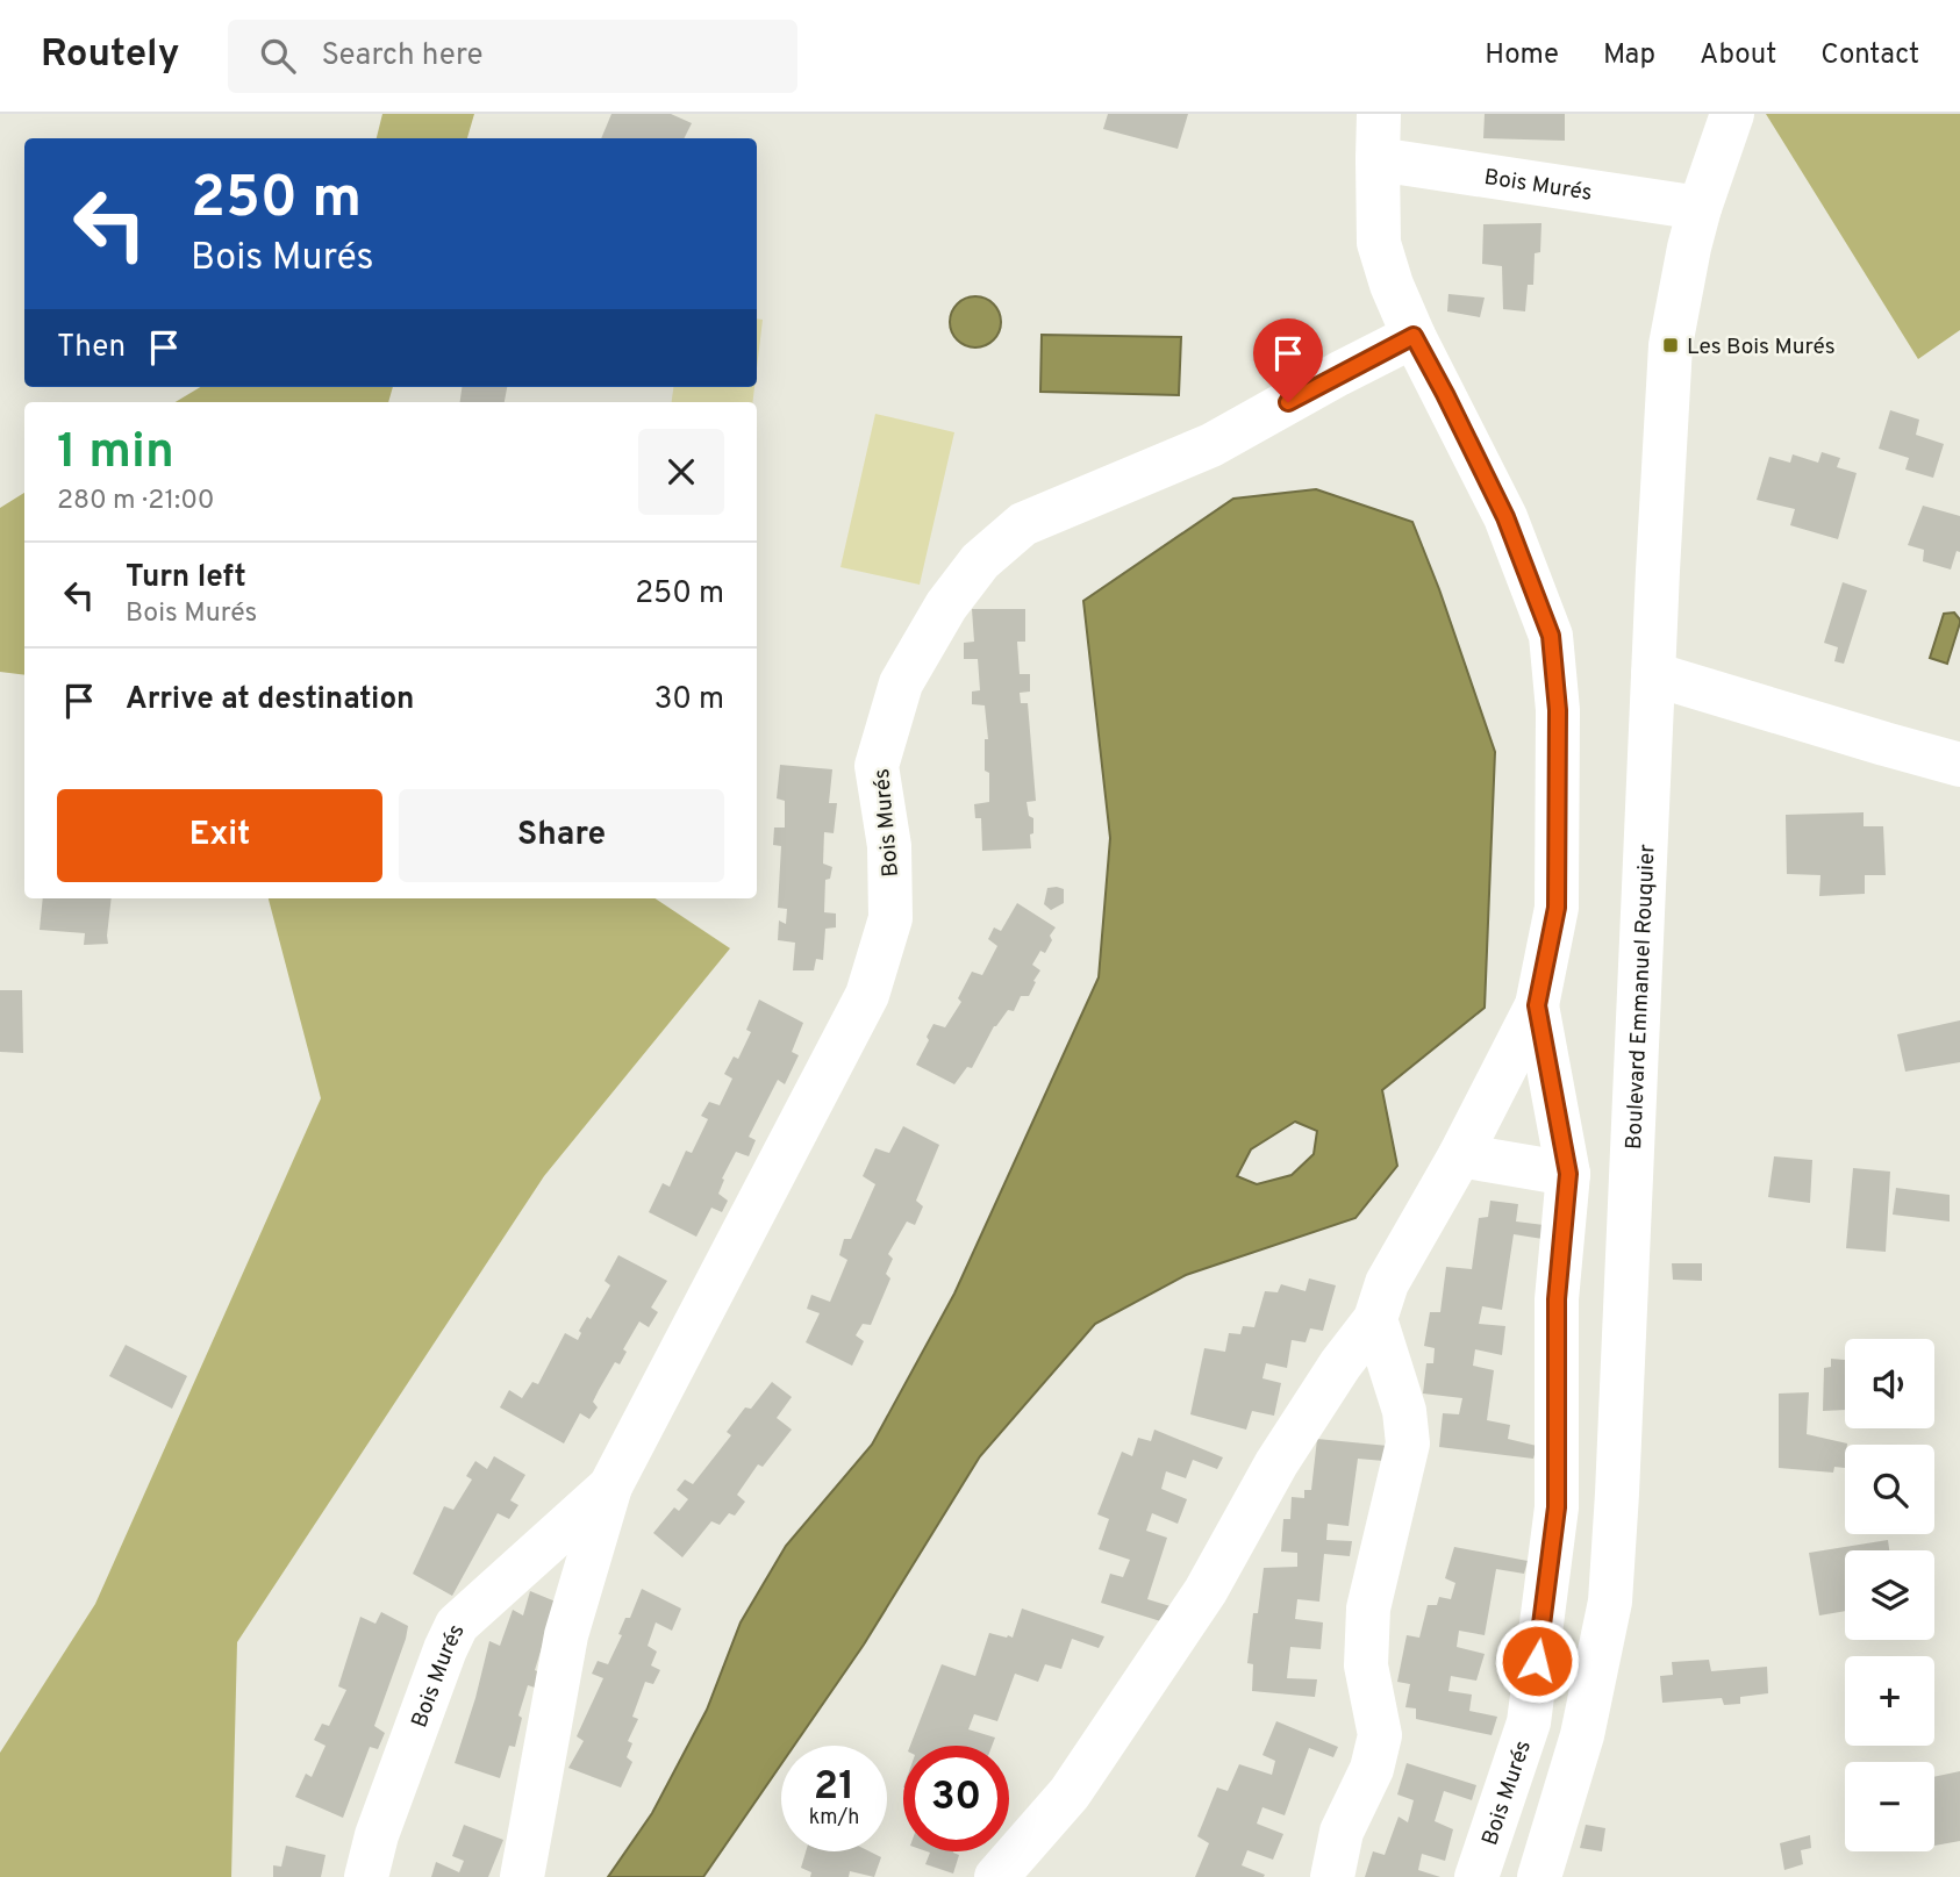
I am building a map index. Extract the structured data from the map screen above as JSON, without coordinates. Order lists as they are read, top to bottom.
{
  "streets": {
    "street": ["Bois Murés", "Boulevard Emmanuel Rouquier"]
  },
  "crossings": [
    ["Bois Murés", "Boulevard Emmanuel Rouquier"]
  ],
  "places": {
    "transit": ["Les Bois Murés"]
  },
  "page": {
    "header": "Routely",
    "search": "Search here",
    "nav": [
      "Home",
      "Map",
      "About",
      "Contact"
    ],
    "turn": ["250 m", "Bois Murés"],
    "then": "Then",
    "heading": ["1 min", "280 m · 21:00"],
    "list": [
      {
        "name": "Turn left",
        "note": "Bois Murés",
        "value": "250 m"
      },
      {
        "name": "Arrive at destination",
        "value": "30 m"
      }
    ],
    "buttons": ["Exit", "Share"],
    "map_buttons": ["+", "−"],
    "speed": "21 km/h",
    "limit": "30"
  }
}
